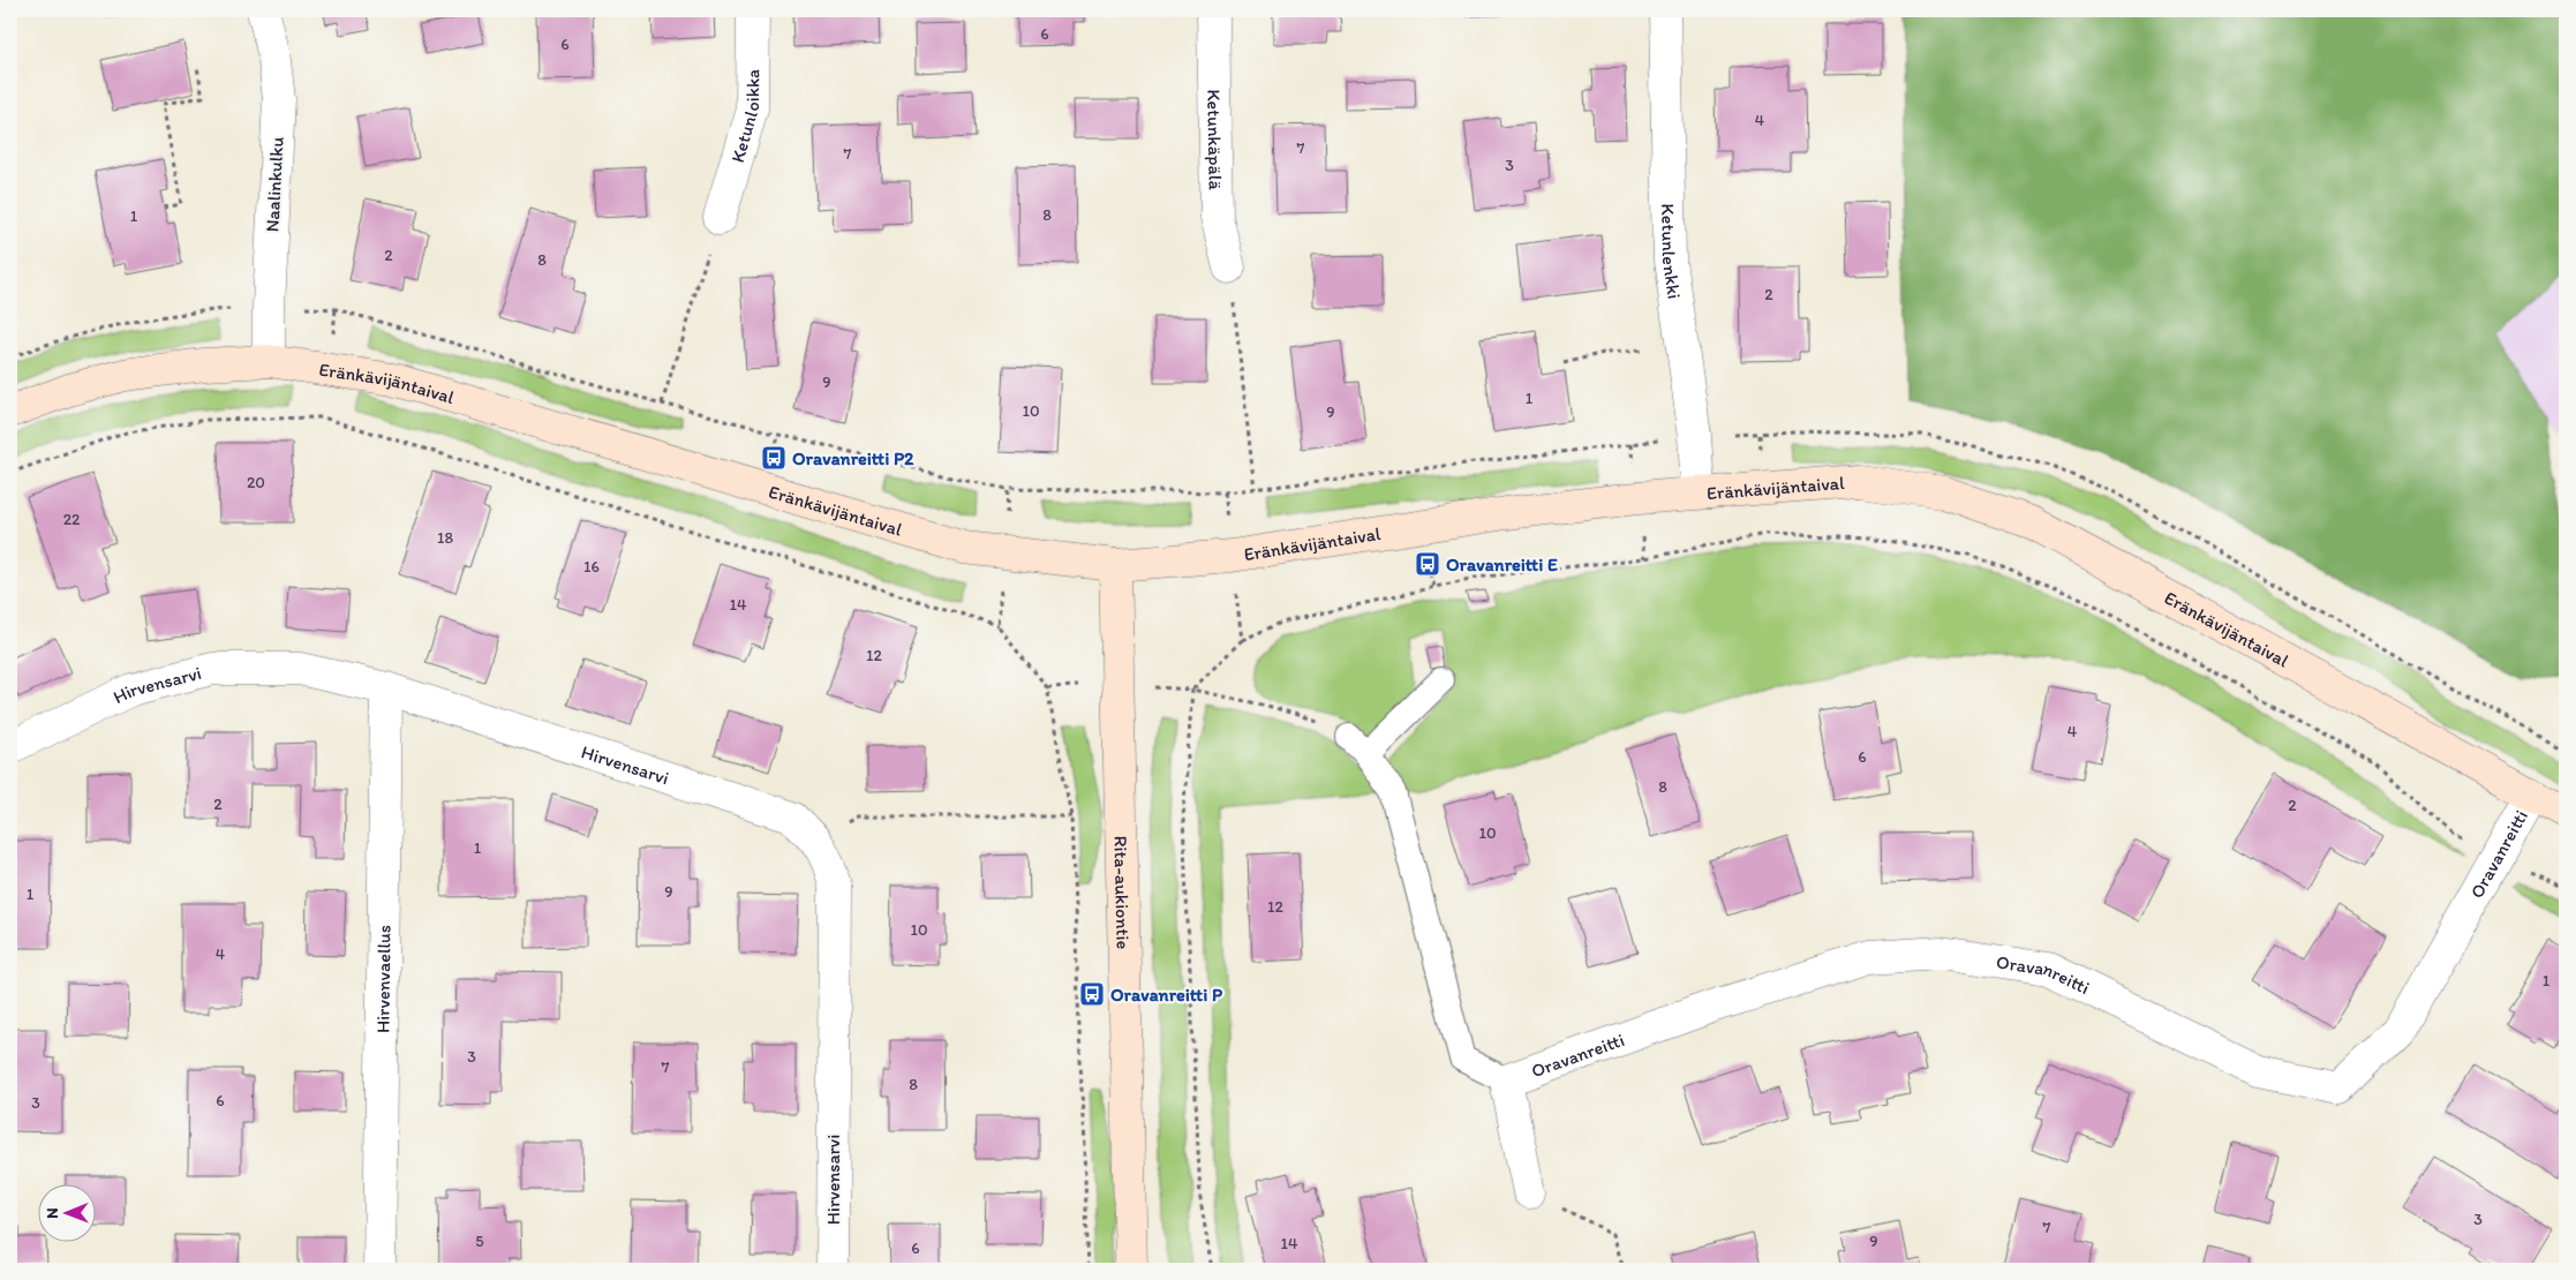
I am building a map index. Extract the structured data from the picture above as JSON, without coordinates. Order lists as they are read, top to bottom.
{
  "streets": {
    "street": [
      "Ketunloikka",
      "Ketunkäpälä",
      "Naalinkulku",
      "Ketunlenkki",
      "Eränkävijäntaival",
      "Hirvensarvi",
      "Oravanreitti",
      "Rita-aukiontie",
      "Hirvenvaellus"
    ]
  },
  "crossings": [
    ["Naalinkulku", "Eränkävijäntaival"],
    ["Ketunlenkki", "Eränkävijäntaival"],
    ["Eränkävijäntaival", "Oravanreitti"],
    ["Eränkävijäntaival", "Rita-aukiontie"],
    ["Hirvensarvi", "Hirvenvaellus"]
  ],
  "places": {
    "bus stop": ["Oravanreitti P2", "Oravanreitti E", "Oravanreitti P"]
  },
  "house_numbers": [
    "6",
    "6",
    "4",
    "7",
    "7",
    "3",
    "8",
    "1",
    "2",
    "8",
    "2",
    "9",
    "1",
    "10",
    "9",
    "20",
    "22",
    "18",
    "16",
    "14",
    "12",
    "4",
    "6",
    "8",
    "2",
    "2",
    "10",
    "1",
    "9",
    "1",
    "12",
    "10",
    "4",
    "1",
    "3",
    "7",
    "8",
    "6",
    "3",
    "3",
    "7",
    "5",
    "9",
    "14",
    "6"
  ],
  "north": "left"
}
